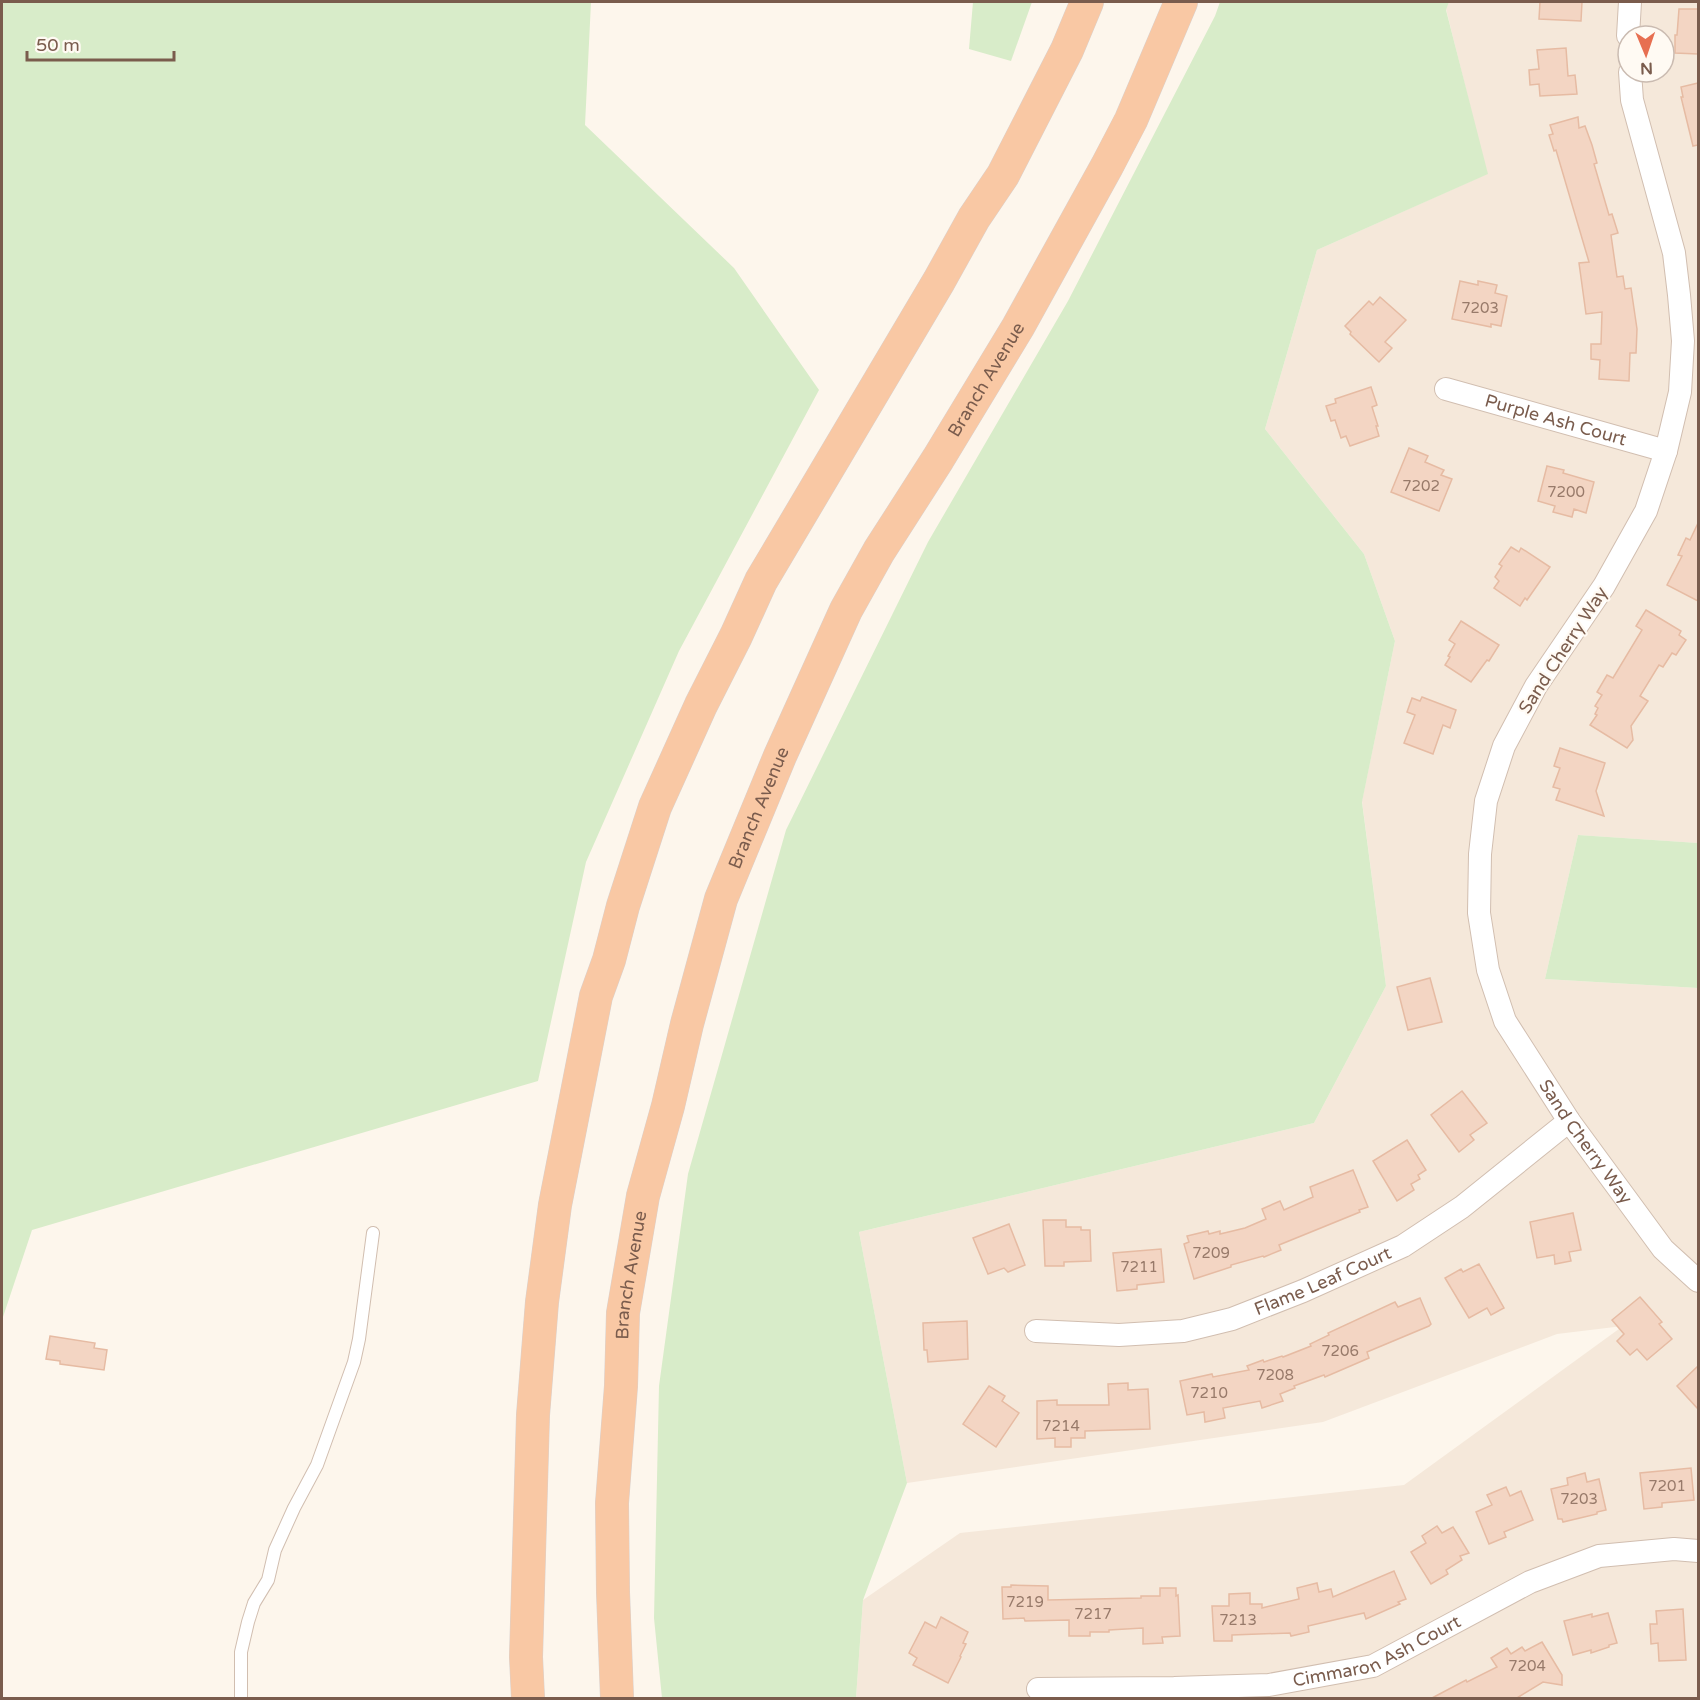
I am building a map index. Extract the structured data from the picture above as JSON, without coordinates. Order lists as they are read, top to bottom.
{
  "streets": {
    "highway": ["Branch Avenue"],
    "street": [
      "Purple Ash Court",
      "Sand Cherry Way",
      "Flame Leaf Court",
      "Cimmaron Ash Court"
    ]
  },
  "crossings": [
    ["Purple Ash Court", "Sand Cherry Way"],
    ["Sand Cherry Way", "Flame Leaf Court"]
  ],
  "house_numbers": [
    "7203",
    "7202",
    "7200",
    "7209",
    "7211",
    "7206",
    "7208",
    "7210",
    "7214",
    "7201",
    "7203",
    "7219",
    "7217",
    "7213",
    "7204"
  ],
  "scale_bar": "50 m",
  "north": "bottom"
}
